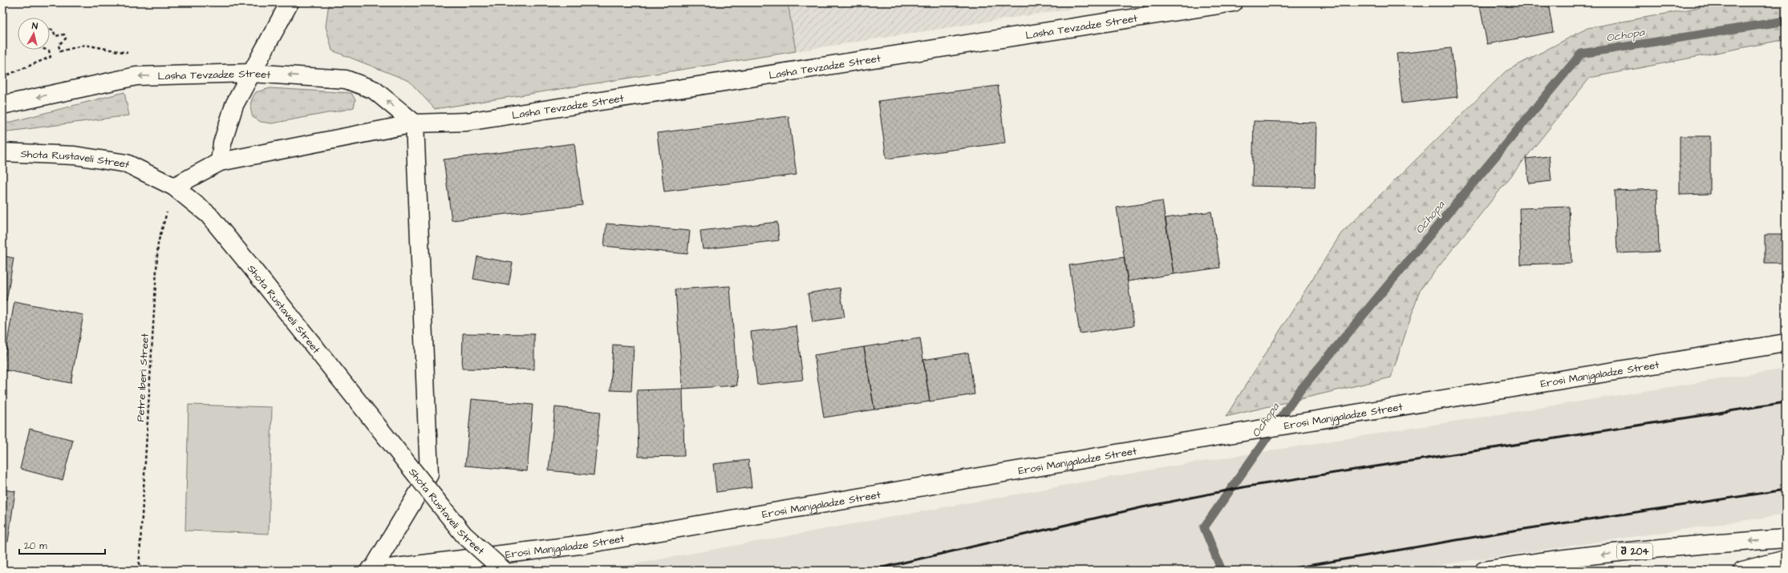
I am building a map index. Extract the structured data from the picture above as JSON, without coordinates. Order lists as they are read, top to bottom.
{
  "streets": {
    "street": [
      "Lasha Tevzadze Street",
      "Shota Rustaveli Street",
      "Erosi Manjgaladze Street",
      "შ 204"
    ],
    "path": ["Petre Iberi Street"]
  },
  "crossings": [
    ["Lasha Tevzadze Street", "Shota Rustaveli Street"],
    ["Lasha Tevzadze Street", "Petre Iberi Street"],
    ["Shota Rustaveli Street", "Petre Iberi Street"]
  ],
  "water": ["Ochopa"],
  "scale_bar": "20 m",
  "north": "top"
}
